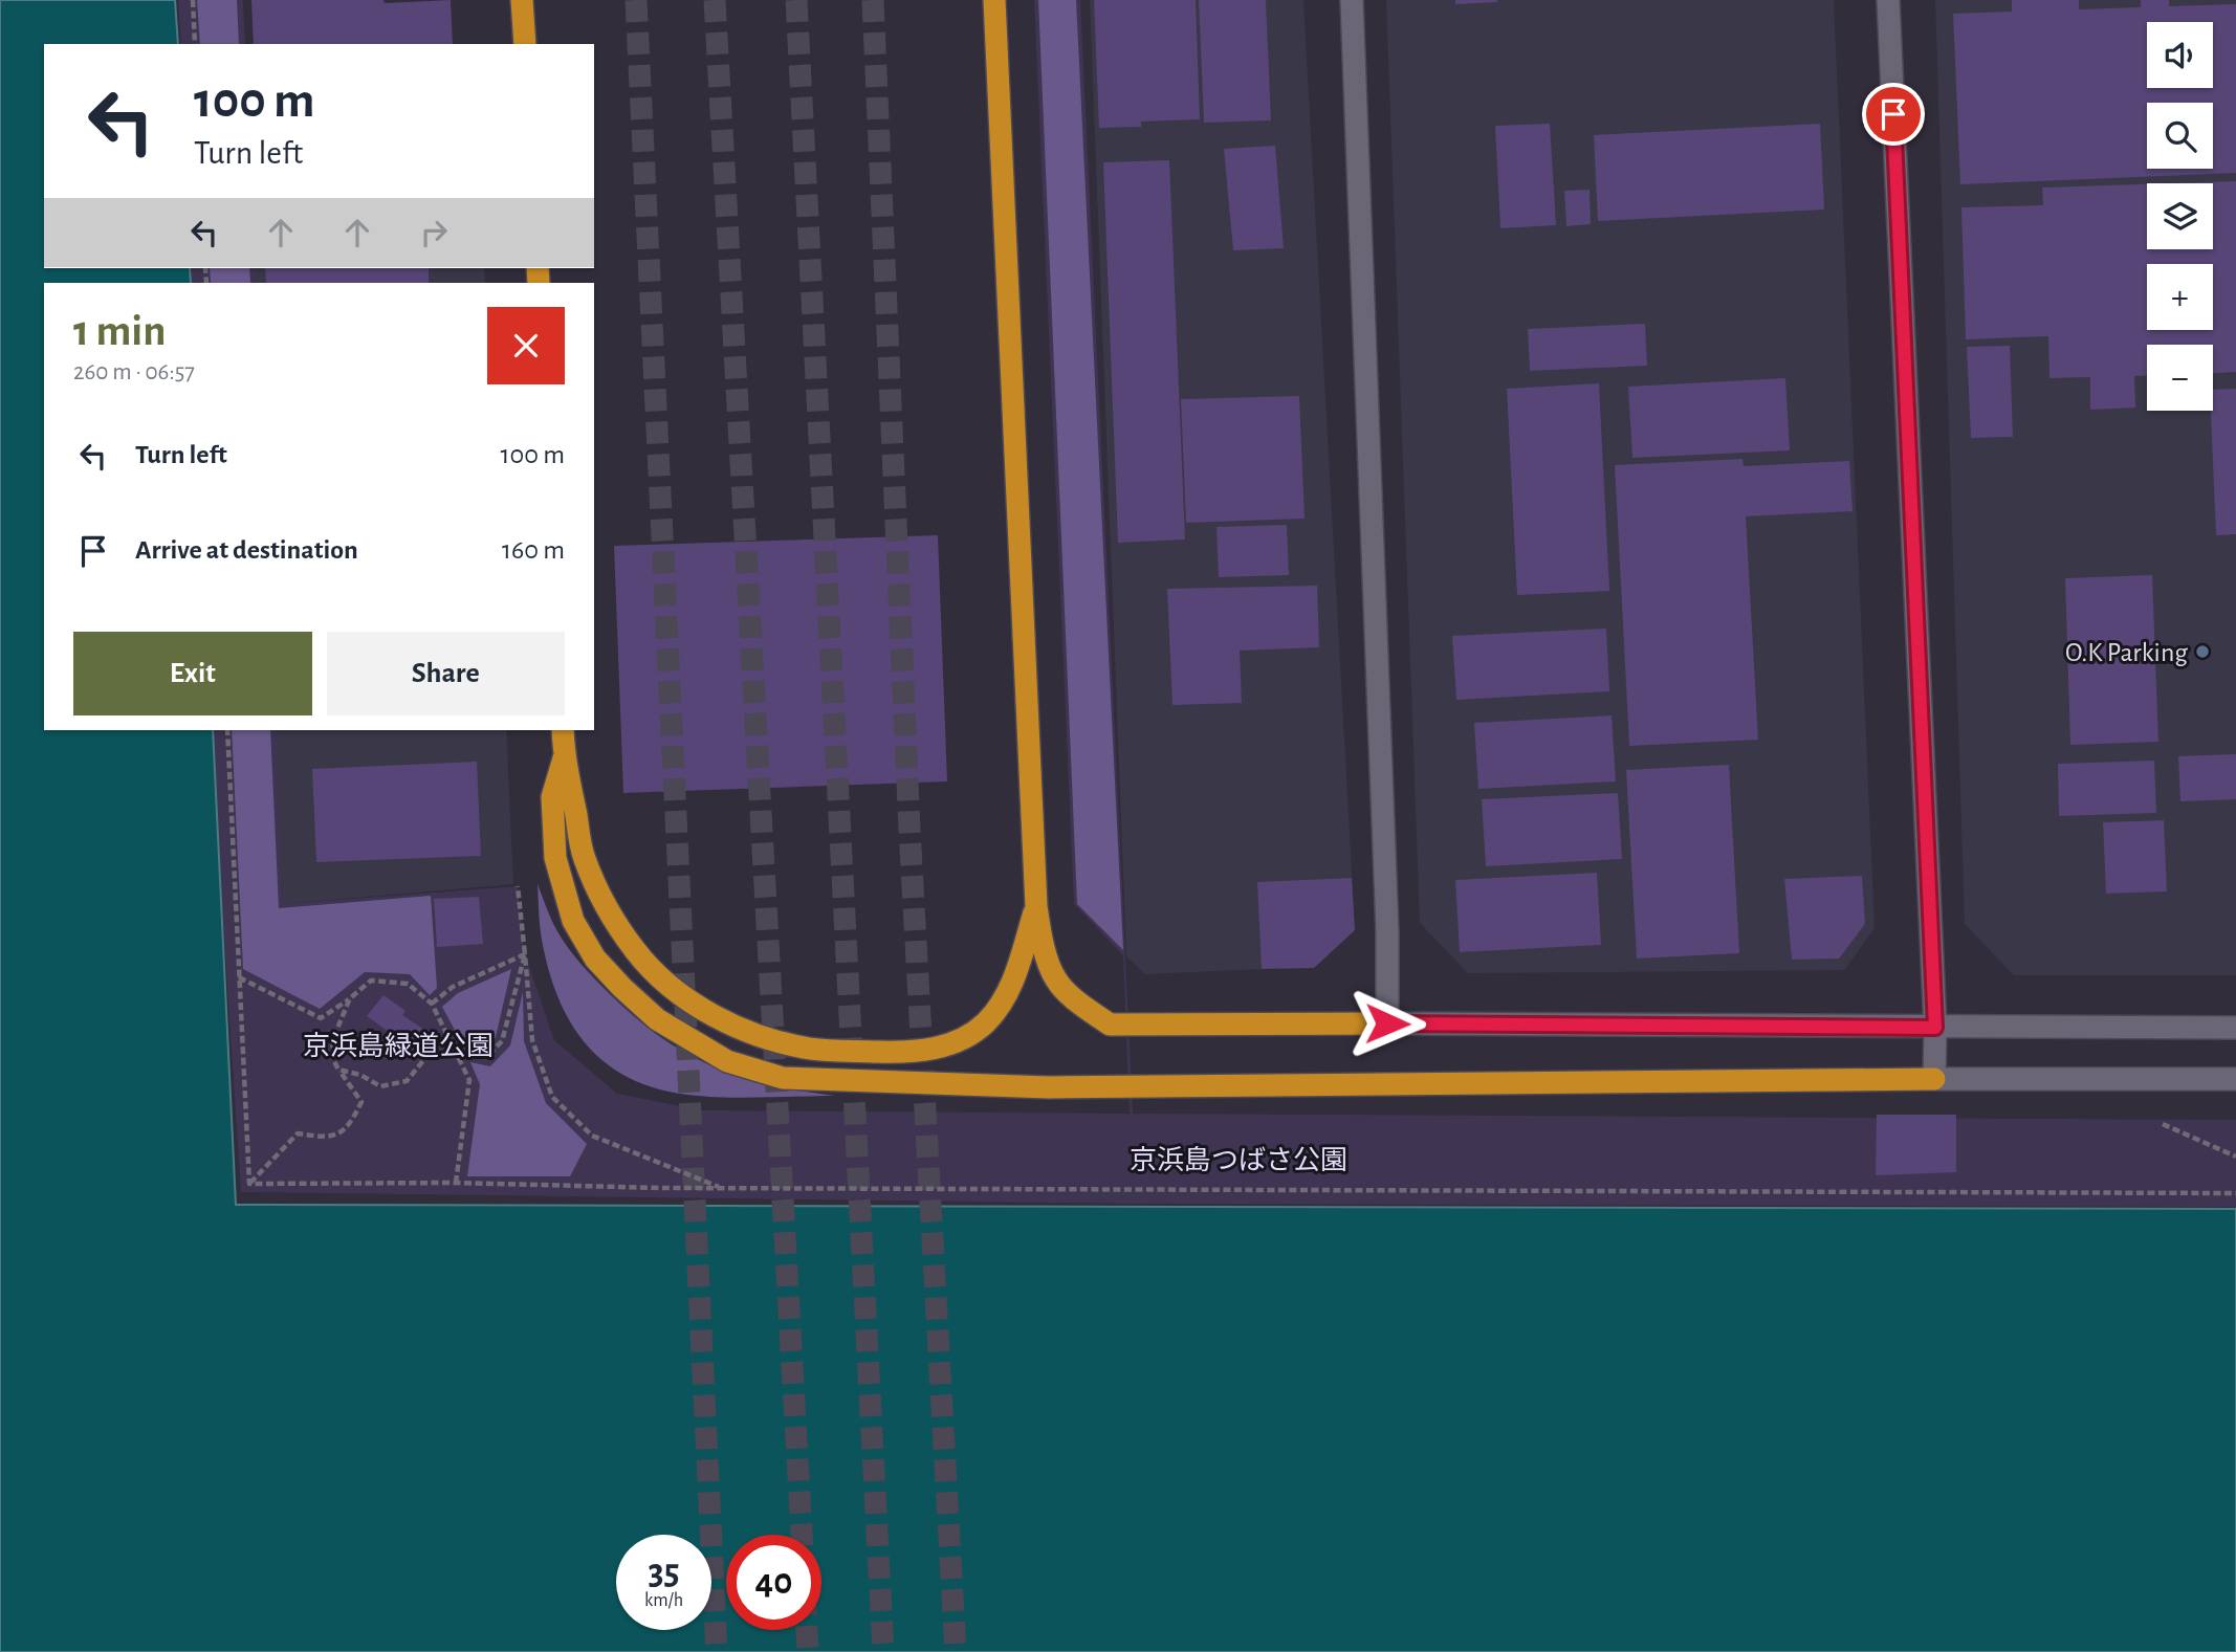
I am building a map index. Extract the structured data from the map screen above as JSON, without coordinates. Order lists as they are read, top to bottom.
{
  "parks": ["京浜島緑道公園", "京浜島つばさ公園"],
  "places": ["O.K Parking"],
  "page": {
    "map_buttons": ["+", "−"],
    "turn": ["100 m", "Turn left"],
    "heading": ["1 min", "260 m · 06:57"],
    "list": [
      {
        "name": "Turn left",
        "value": "100 m"
      },
      {
        "name": "Arrive at destination",
        "value": "160 m"
      }
    ],
    "buttons": ["Exit", "Share"],
    "speed": "35 km/h",
    "limit": "40"
  }
}
